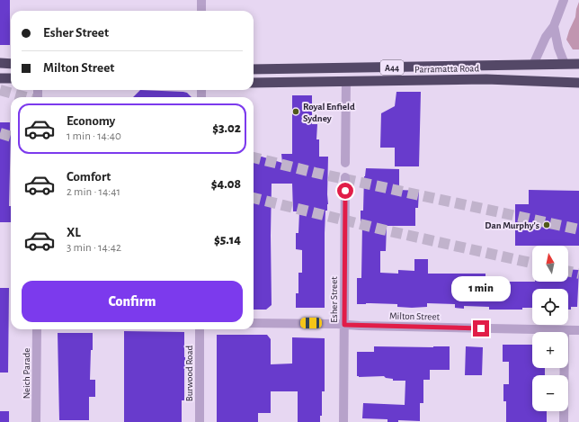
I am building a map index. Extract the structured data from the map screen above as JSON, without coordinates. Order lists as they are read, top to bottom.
{
  "streets": {
    "highway": ["A44", "Parramatta Road"],
    "street": [
      "Esher Street",
      "Milton Street",
      "Neich Parade",
      "Burwood Road"
    ]
  },
  "crossings": [
    ["Esher Street", "Milton Street"]
  ],
  "places": ["Royal Enfield Sydney", "Dan Murphy's"],
  "north": "top",
  "page": {
    "banner": ["Esher Street", "Milton Street"],
    "list": [
      {
        "name": "Economy",
        "note": "1 min · 14:40",
        "value": "$3.02"
      },
      {
        "name": "Comfort",
        "note": "2 min · 14:41",
        "value": "$4.08"
      },
      {
        "name": "XL",
        "note": "3 min · 14:42",
        "value": "$5.14"
      }
    ],
    "map_buttons": ["+", "−"],
    "buttons": "Confirm",
    "bubble": "1 min"
  }
}
